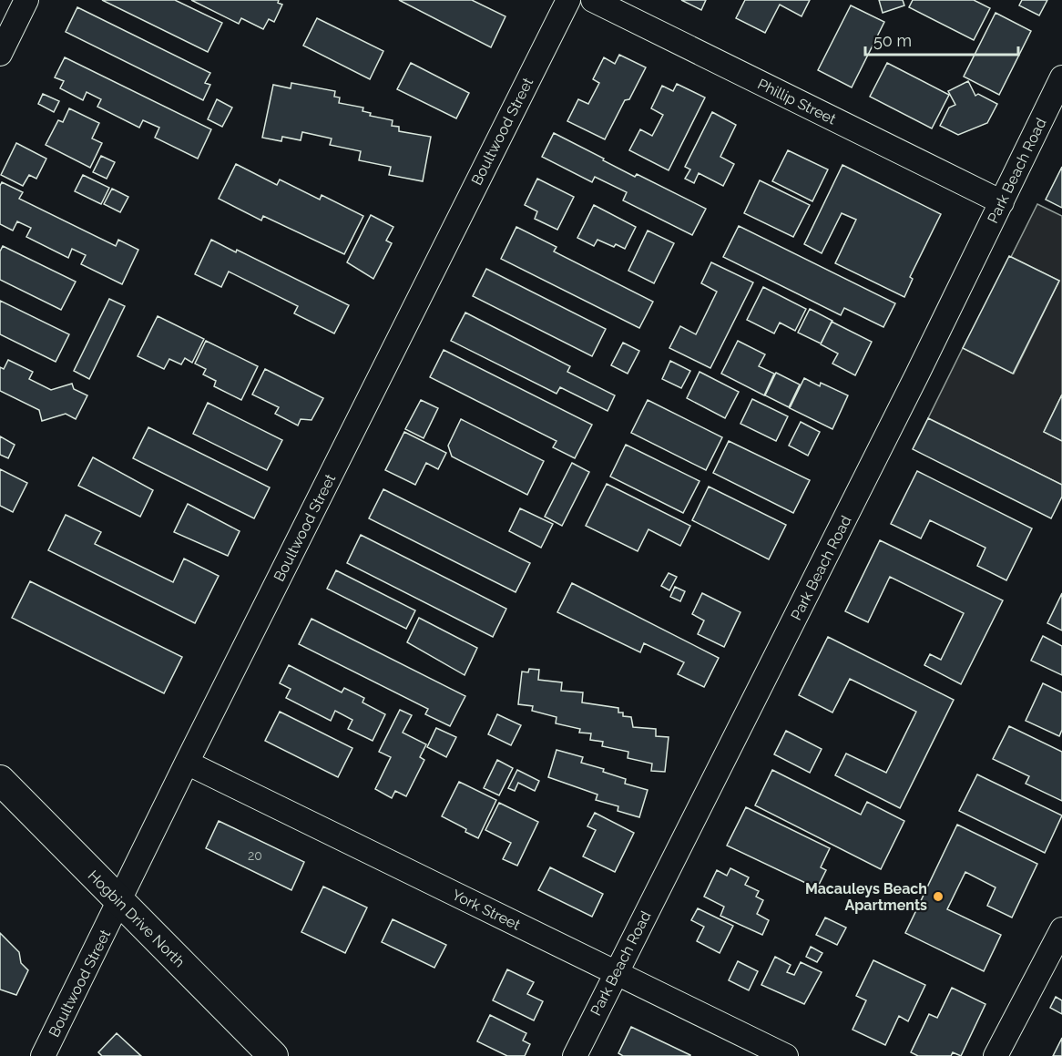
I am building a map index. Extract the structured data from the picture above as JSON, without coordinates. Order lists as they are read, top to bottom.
{
  "streets": {
    "main road": ["Hogbin Drive North"],
    "street": [
      "Phillip Street",
      "Boultwood Street",
      "Park Beach Road",
      "York Street"
    ]
  },
  "crossings": [
    ["Phillip Street", "Park Beach Road"],
    ["Boultwood Street", "York Street"],
    ["Boultwood Street", "Hogbin Drive North"],
    ["Park Beach Road", "York Street"]
  ],
  "places": ["Macauleys Beach Apartments"],
  "house_numbers": ["20"],
  "scale_bar": "50 m"
}
